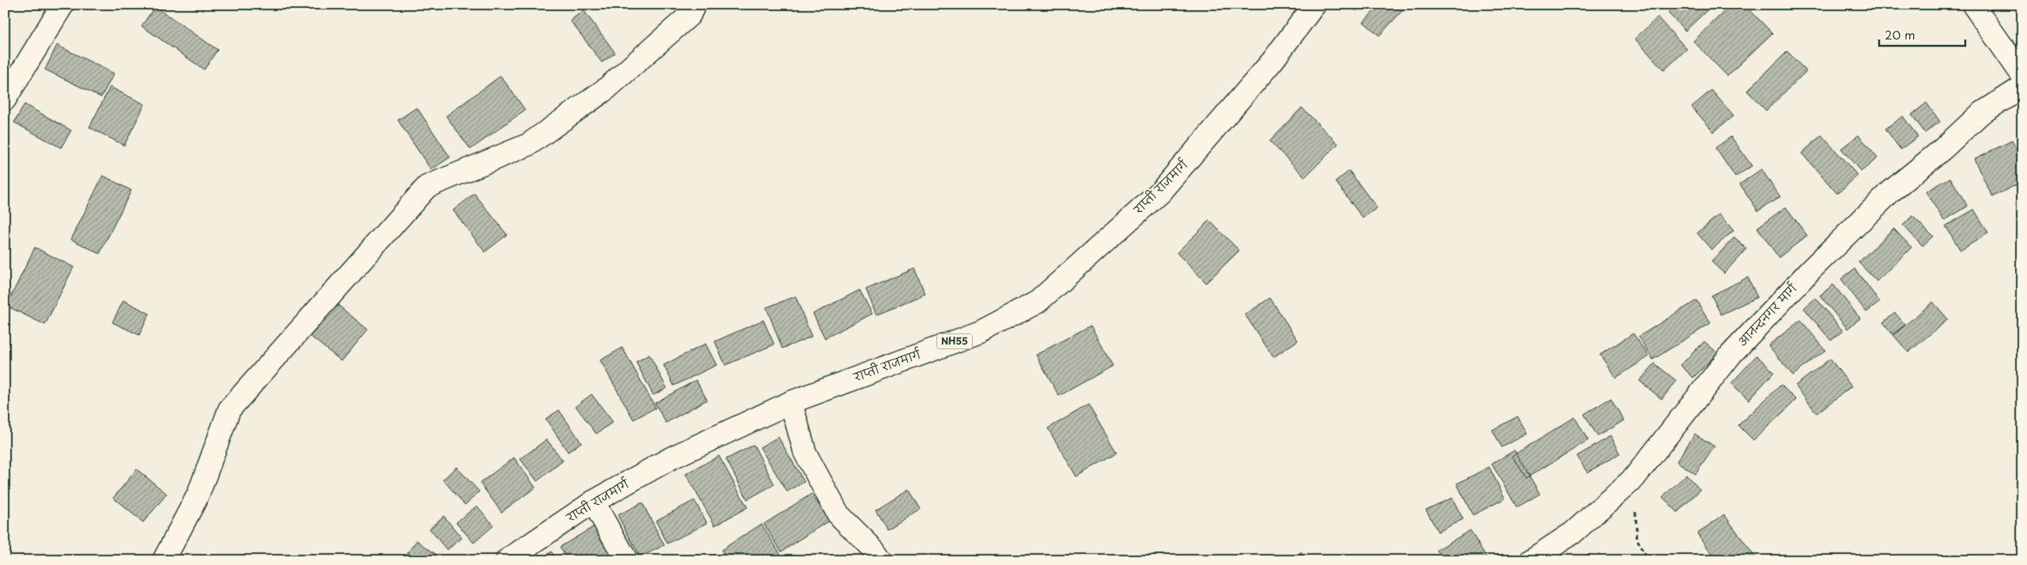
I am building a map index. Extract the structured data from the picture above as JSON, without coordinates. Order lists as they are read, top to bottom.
{
  "streets": {
    "street": ["राप्ती राजमार्ग", "आनन्दनगर मार्ग", "NH55"]
  },
  "scale_bar": "20 m"
}
